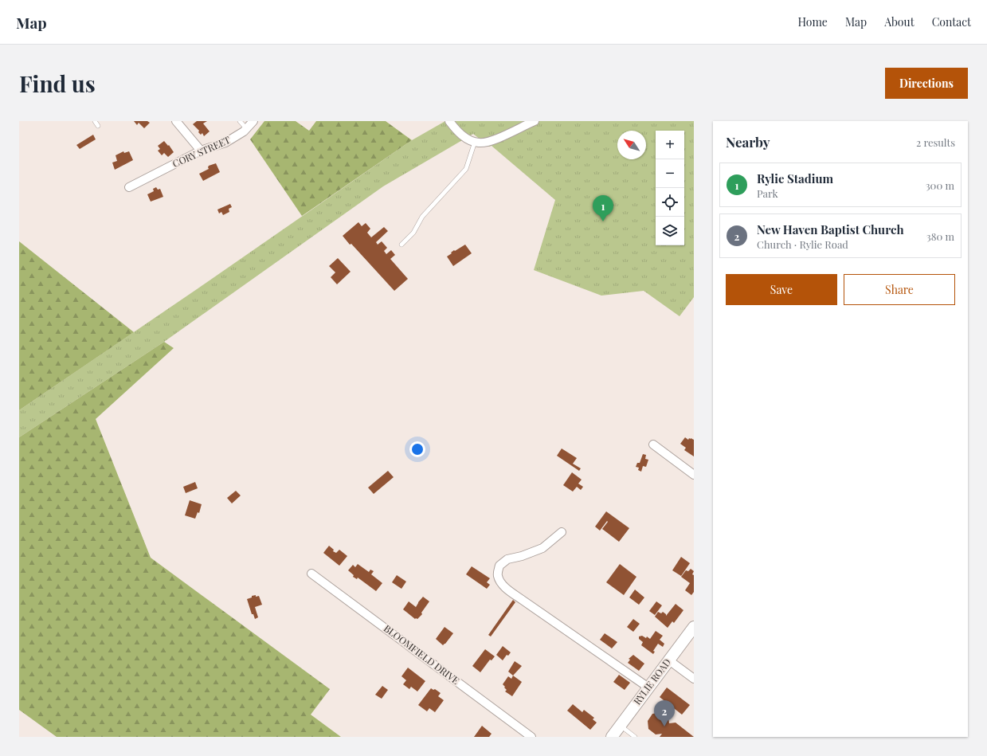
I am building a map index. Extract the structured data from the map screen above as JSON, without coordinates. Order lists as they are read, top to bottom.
{
  "streets": {
    "street": ["CORY STREET", "BLOOMFIELD DRIVE", "RYLIE ROAD"]
  },
  "north": "top left",
  "page": {
    "header": "Map",
    "nav": [
      "Home",
      "Map",
      "About",
      "Contact"
    ],
    "buttons": [
      "Directions",
      ["Save", "Share"]
    ],
    "title": "Find us",
    "heading": ["Nearby", "2 results"],
    "map_buttons": ["+", "−"],
    "list": [
      {
        "mark": "1",
        "name": "Rylie Stadium",
        "note": "Park",
        "value": "300 m"
      },
      {
        "mark": "2",
        "name": "New Haven Baptist Church",
        "note": "Church · Rylie Road",
        "value": "380 m"
      }
    ],
    "pins": ["1", "2"]
  }
}
